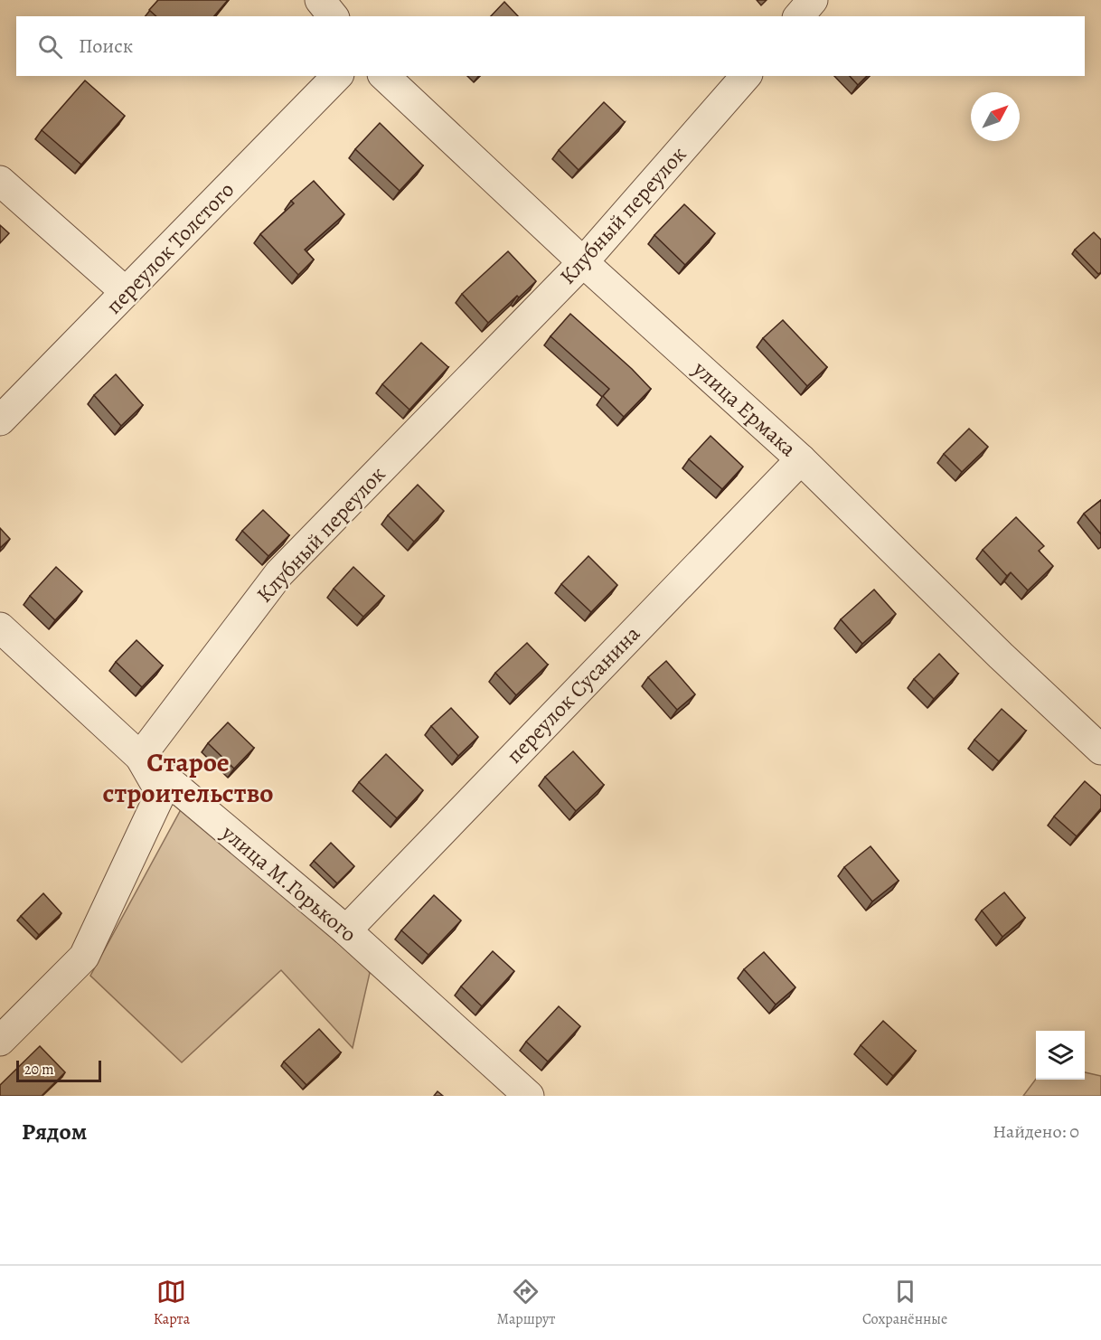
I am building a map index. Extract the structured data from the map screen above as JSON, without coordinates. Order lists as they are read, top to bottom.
{
  "streets": {
    "street": [
      "Клубный переулок",
      "переулок Толстого",
      "улица Ермака",
      "переулок Сусанина",
      "улица М.Горького"
    ]
  },
  "crossings": [
    ["Клубный переулок", "улица Ермака"],
    ["Клубный переулок", "улица М.Горького"],
    ["улица Ермака", "переулок Сусанина"],
    ["переулок Сусанина", "улица М.Горького"]
  ],
  "districts": ["Старое строительство"],
  "scale_bar": "20 m",
  "north": "top right",
  "page": {
    "search": "Поиск",
    "scale": "20 m",
    "heading": ["Рядом", "Найдено: 0"],
    "nav": ["Карта", "Маршрут", "Сохранённые"]
  }
}
